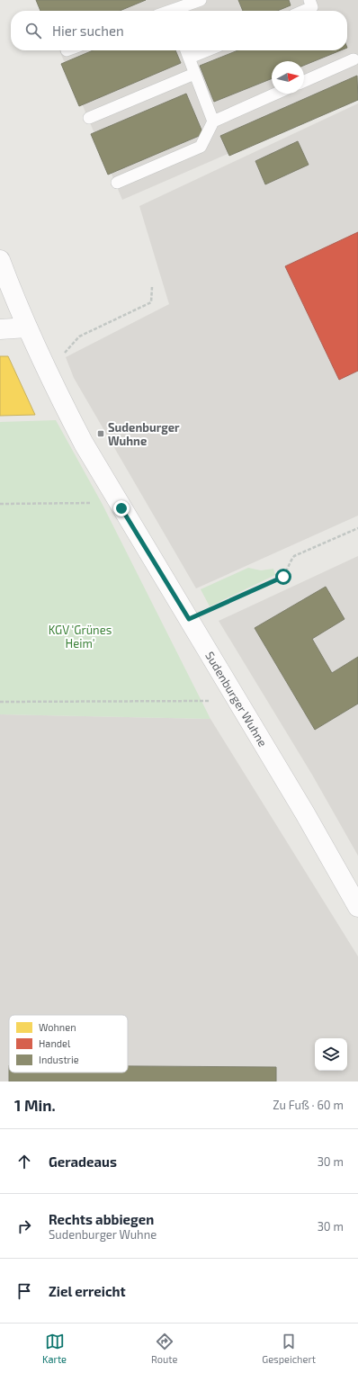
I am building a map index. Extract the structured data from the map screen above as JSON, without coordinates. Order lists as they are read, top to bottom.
{
  "streets": {
    "main road": ["Sudenburger Wuhne"]
  },
  "parks": ["KGV 'Grünes Heim'"],
  "places": {
    "transit": ["Sudenburger Wuhne"]
  },
  "legend": ["Wohnen", "Handel", "Industrie"],
  "north": "right",
  "page": {
    "search": "Hier suchen",
    "heading": ["1 Min.", "Zu Fuß · 60 m"],
    "list": [
      ["Geradeaus", "30 m"],
      ["Rechts abbiegen", "Sudenburger Wuhne", "30 m"],
      "Ziel erreicht"
    ],
    "nav": ["Karte", "Route", "Gespeichert"]
  }
}
